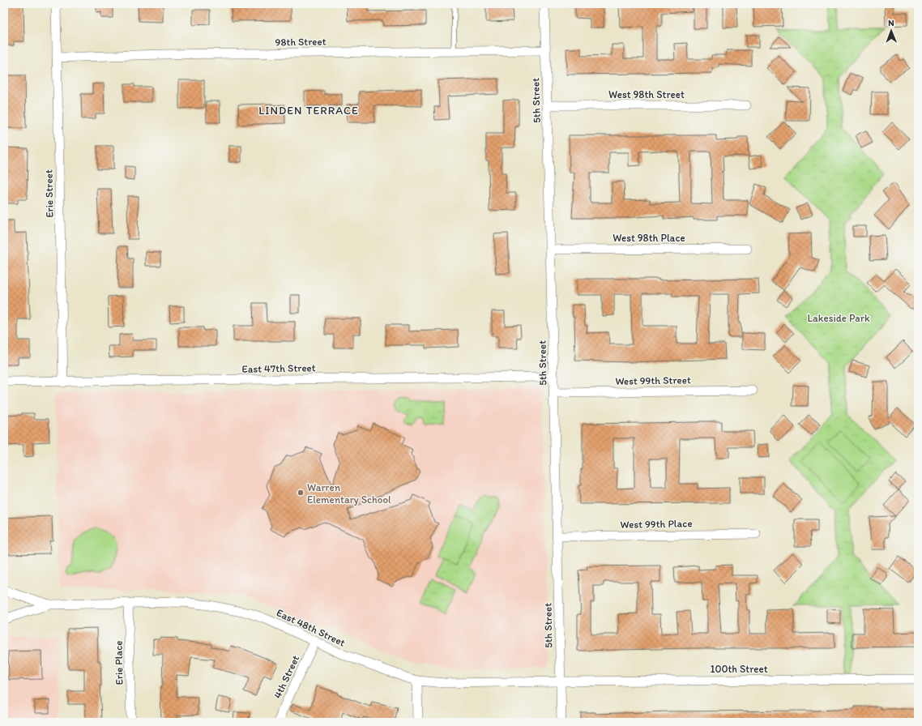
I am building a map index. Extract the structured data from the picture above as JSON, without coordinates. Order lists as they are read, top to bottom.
{
  "streets": {
    "street": [
      "98th Street",
      "West 98th Street",
      "5th Street",
      "Erie Street",
      "West 98th Place",
      "East 47th Street",
      "West 99th Street",
      "West 99th Place",
      "East 48th Street",
      "Erie Place",
      "100th Street",
      "4th Street"
    ]
  },
  "crossings": [
    ["98th Street", "5th Street"],
    ["98th Street", "Erie Street"],
    ["West 98th Street", "5th Street"],
    ["5th Street", "West 98th Place"],
    ["5th Street", "East 47th Street"],
    ["5th Street", "West 99th Street"],
    ["5th Street", "West 99th Place"],
    ["5th Street", "East 48th Street"],
    ["5th Street", "100th Street"],
    ["Erie Street", "East 47th Street"],
    ["East 48th Street", "Erie Place"],
    ["East 48th Street", "100th Street"],
    ["East 48th Street", "4th Street"]
  ],
  "districts": ["LINDEN TERRACE"],
  "parks": ["Lakeside Park"],
  "places": ["Warren Elementary School"],
  "north": "top"
}
